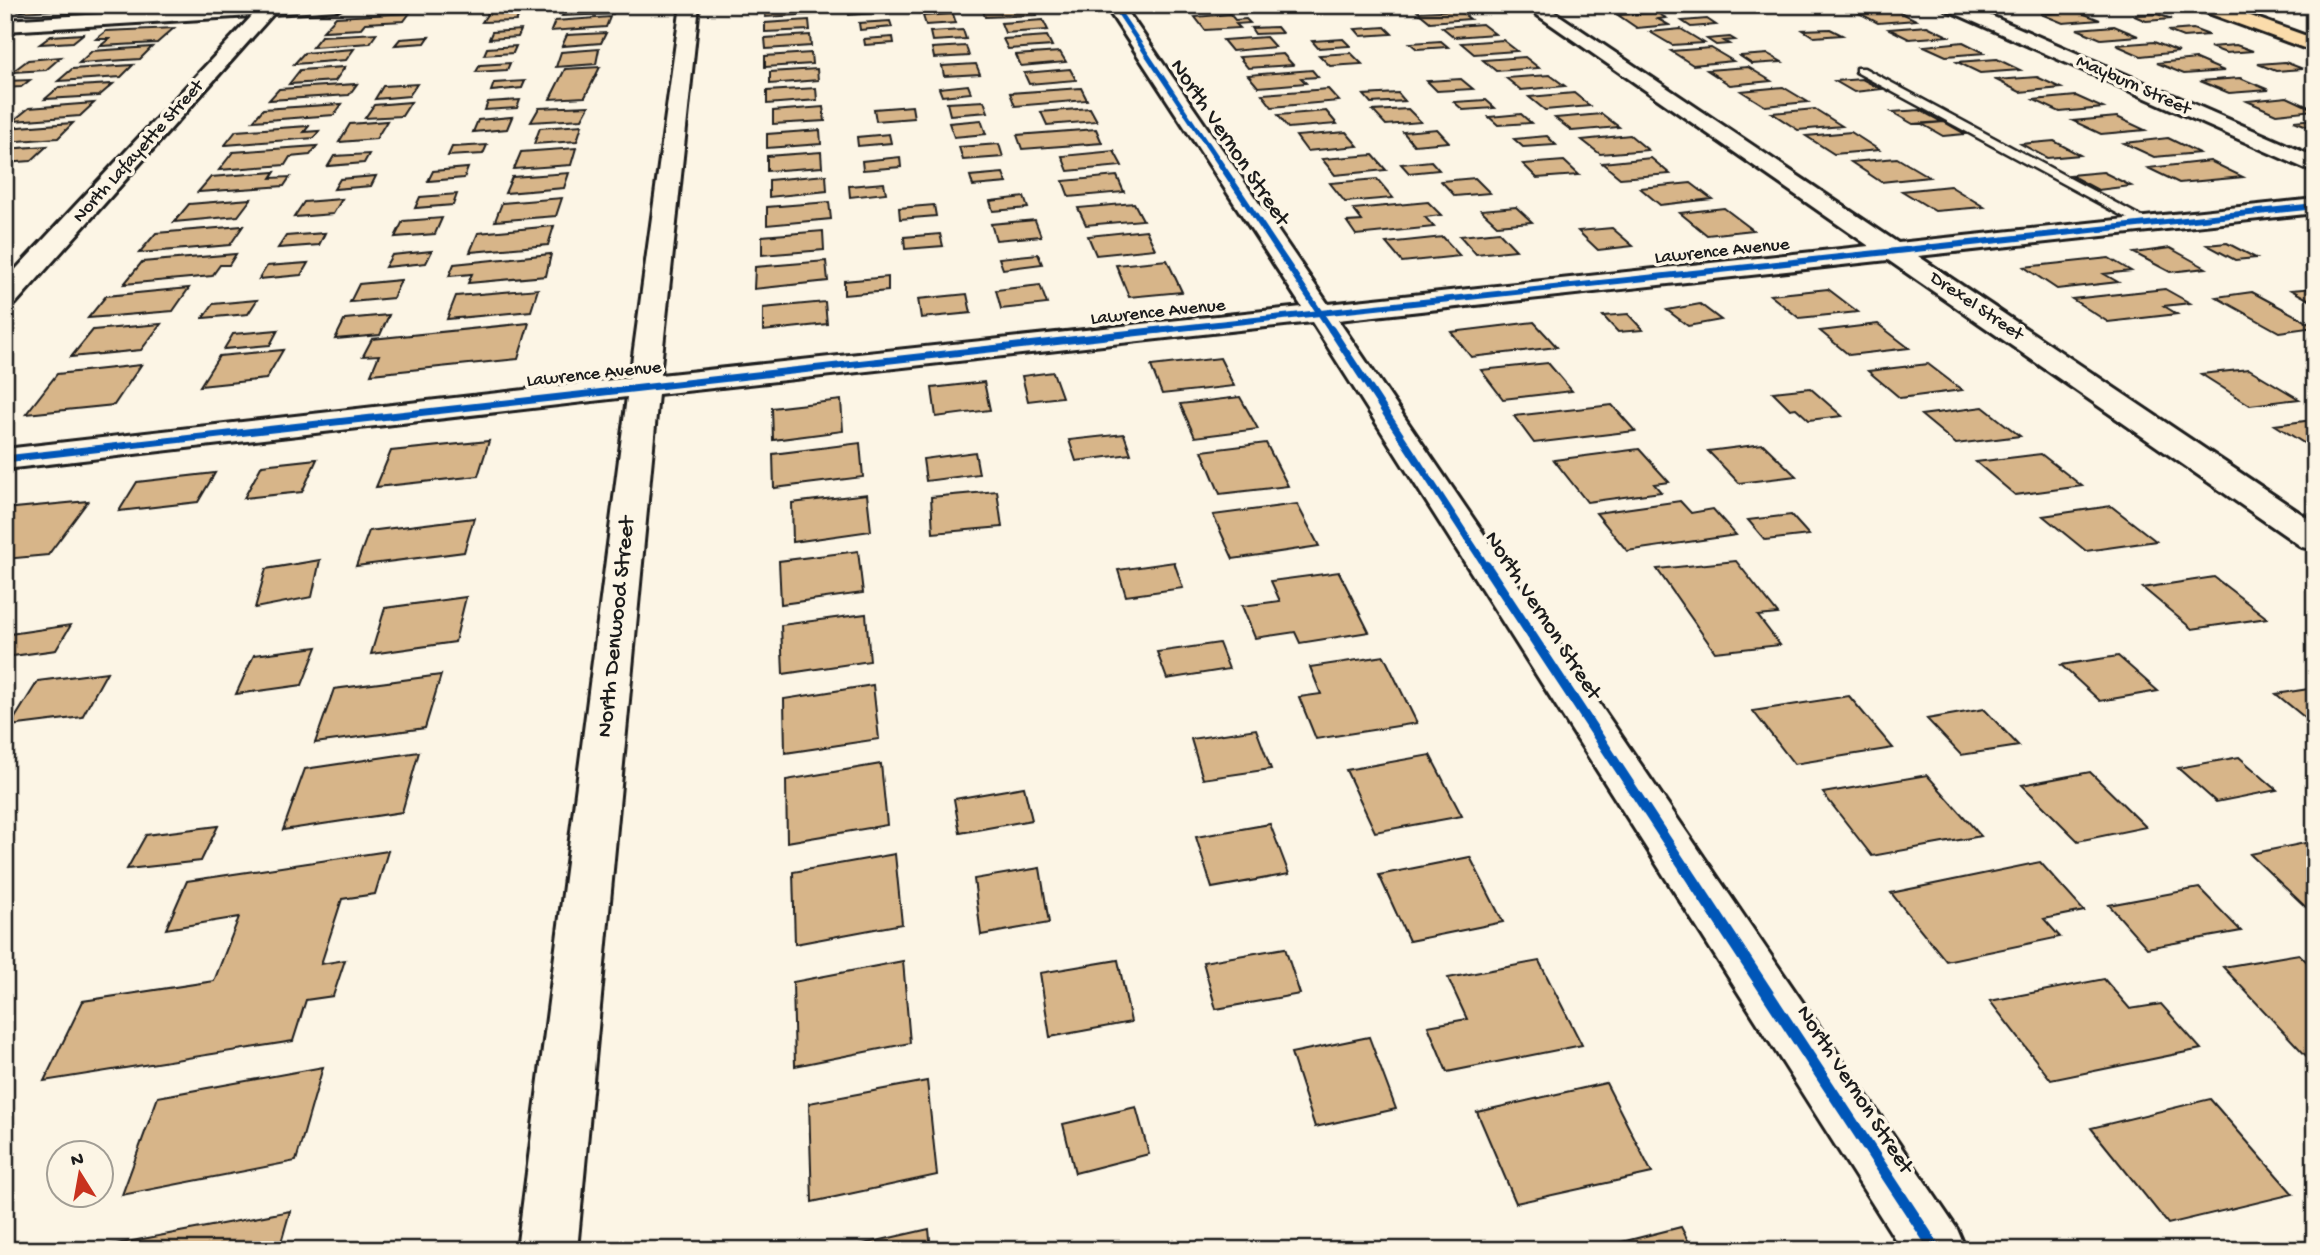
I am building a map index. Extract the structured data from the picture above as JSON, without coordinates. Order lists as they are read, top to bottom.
{
  "streets": {
    "street": [
      "Mayburn Street",
      "North Vernon Street",
      "North Lafayette Street",
      "Lawrence Avenue",
      "Drexel Street",
      "North Denwood Street"
    ]
  },
  "crossings": [
    ["North Vernon Street", "Lawrence Avenue"],
    ["Lawrence Avenue", "Drexel Street"],
    ["Lawrence Avenue", "North Denwood Street"]
  ],
  "north": "top"
}
